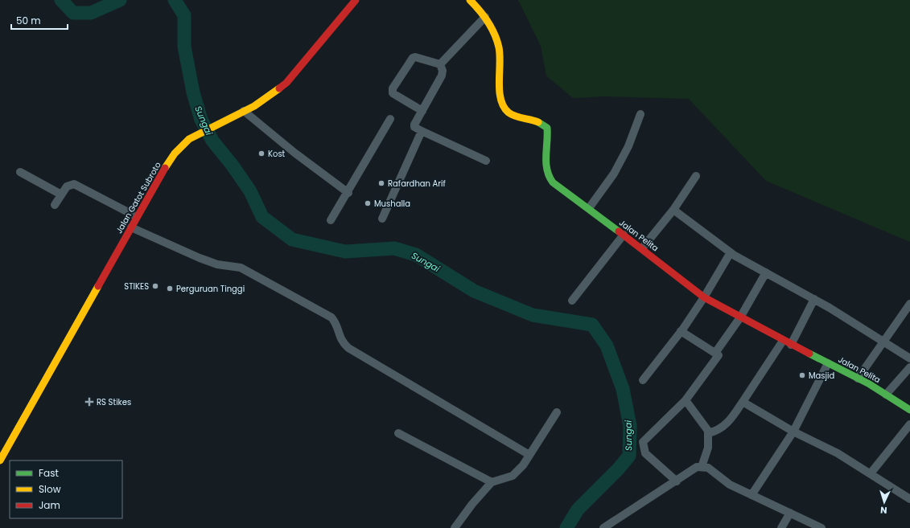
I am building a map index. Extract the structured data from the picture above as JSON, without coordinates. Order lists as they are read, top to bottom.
{
  "streets": {
    "main road": ["Jalan Gatot Subroto", "Jalan Pelita"]
  },
  "water": ["Sungai"],
  "places": {
    "other": [
      "Kost",
      "Rafardhan Arif",
      "Mushalla",
      "STIKES",
      "Perguruan Tinggi",
      "Masjid"
    ],
    "health": ["RS Stikes"]
  },
  "legend": ["Fast", "Slow", "Jam"],
  "scale_bar": "50 m",
  "north": "bottom"
}
